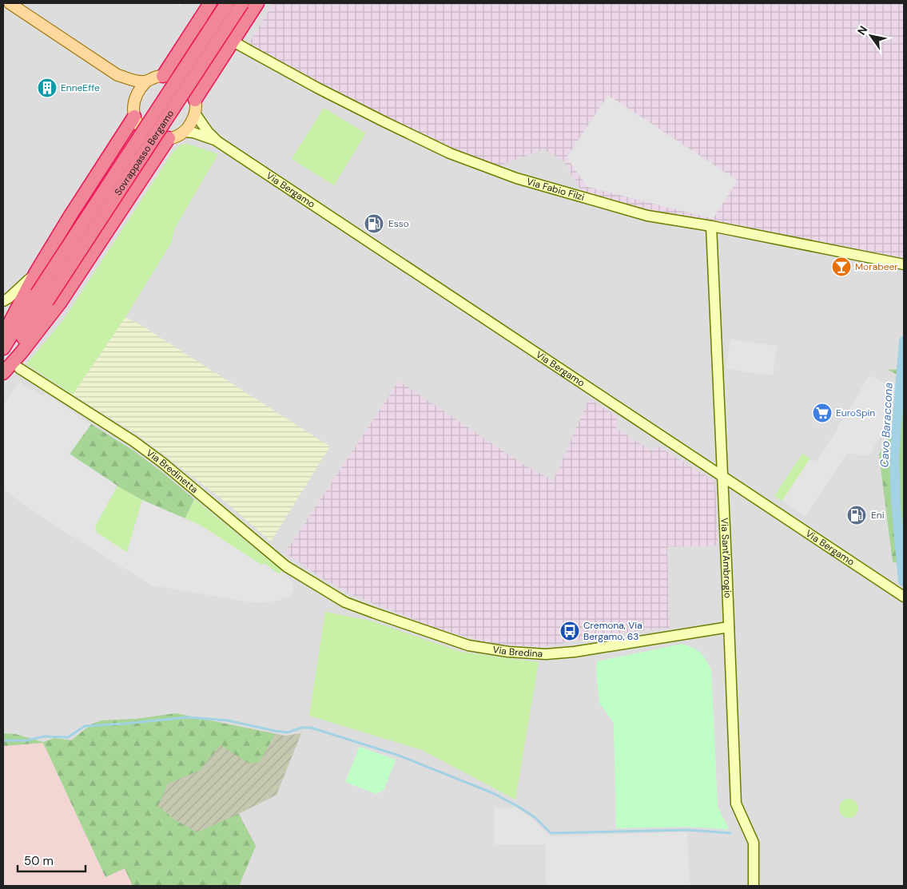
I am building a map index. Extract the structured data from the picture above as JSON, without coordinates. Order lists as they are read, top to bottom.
{
  "streets": {
    "highway": ["Sovrappasso Bergamo"],
    "street": [
      "Via Fabio Filzi",
      "Via Bergamo",
      "Via Bredinetta",
      "Via Sant'Ambrogio",
      "Via Bredina"
    ]
  },
  "crossings": [
    ["Via Fabio Filzi", "Via Sant'Ambrogio"],
    ["Via Bergamo", "Via Sant'Ambrogio"],
    ["Via Bredinetta", "Via Bredina"],
    ["Via Sant'Ambrogio", "Via Bredina"]
  ],
  "water": ["Cavo Baraccona"],
  "places": {
    "building": ["EnneEffe"],
    "fuel station": ["Esso", "Eni"],
    "bar": ["Morabeer"],
    "supermarket": ["EuroSpin"],
    "bus stop": ["Cremona, Via Bergamo, 63"]
  },
  "scale_bar": "50 m",
  "north": "top left"
}
